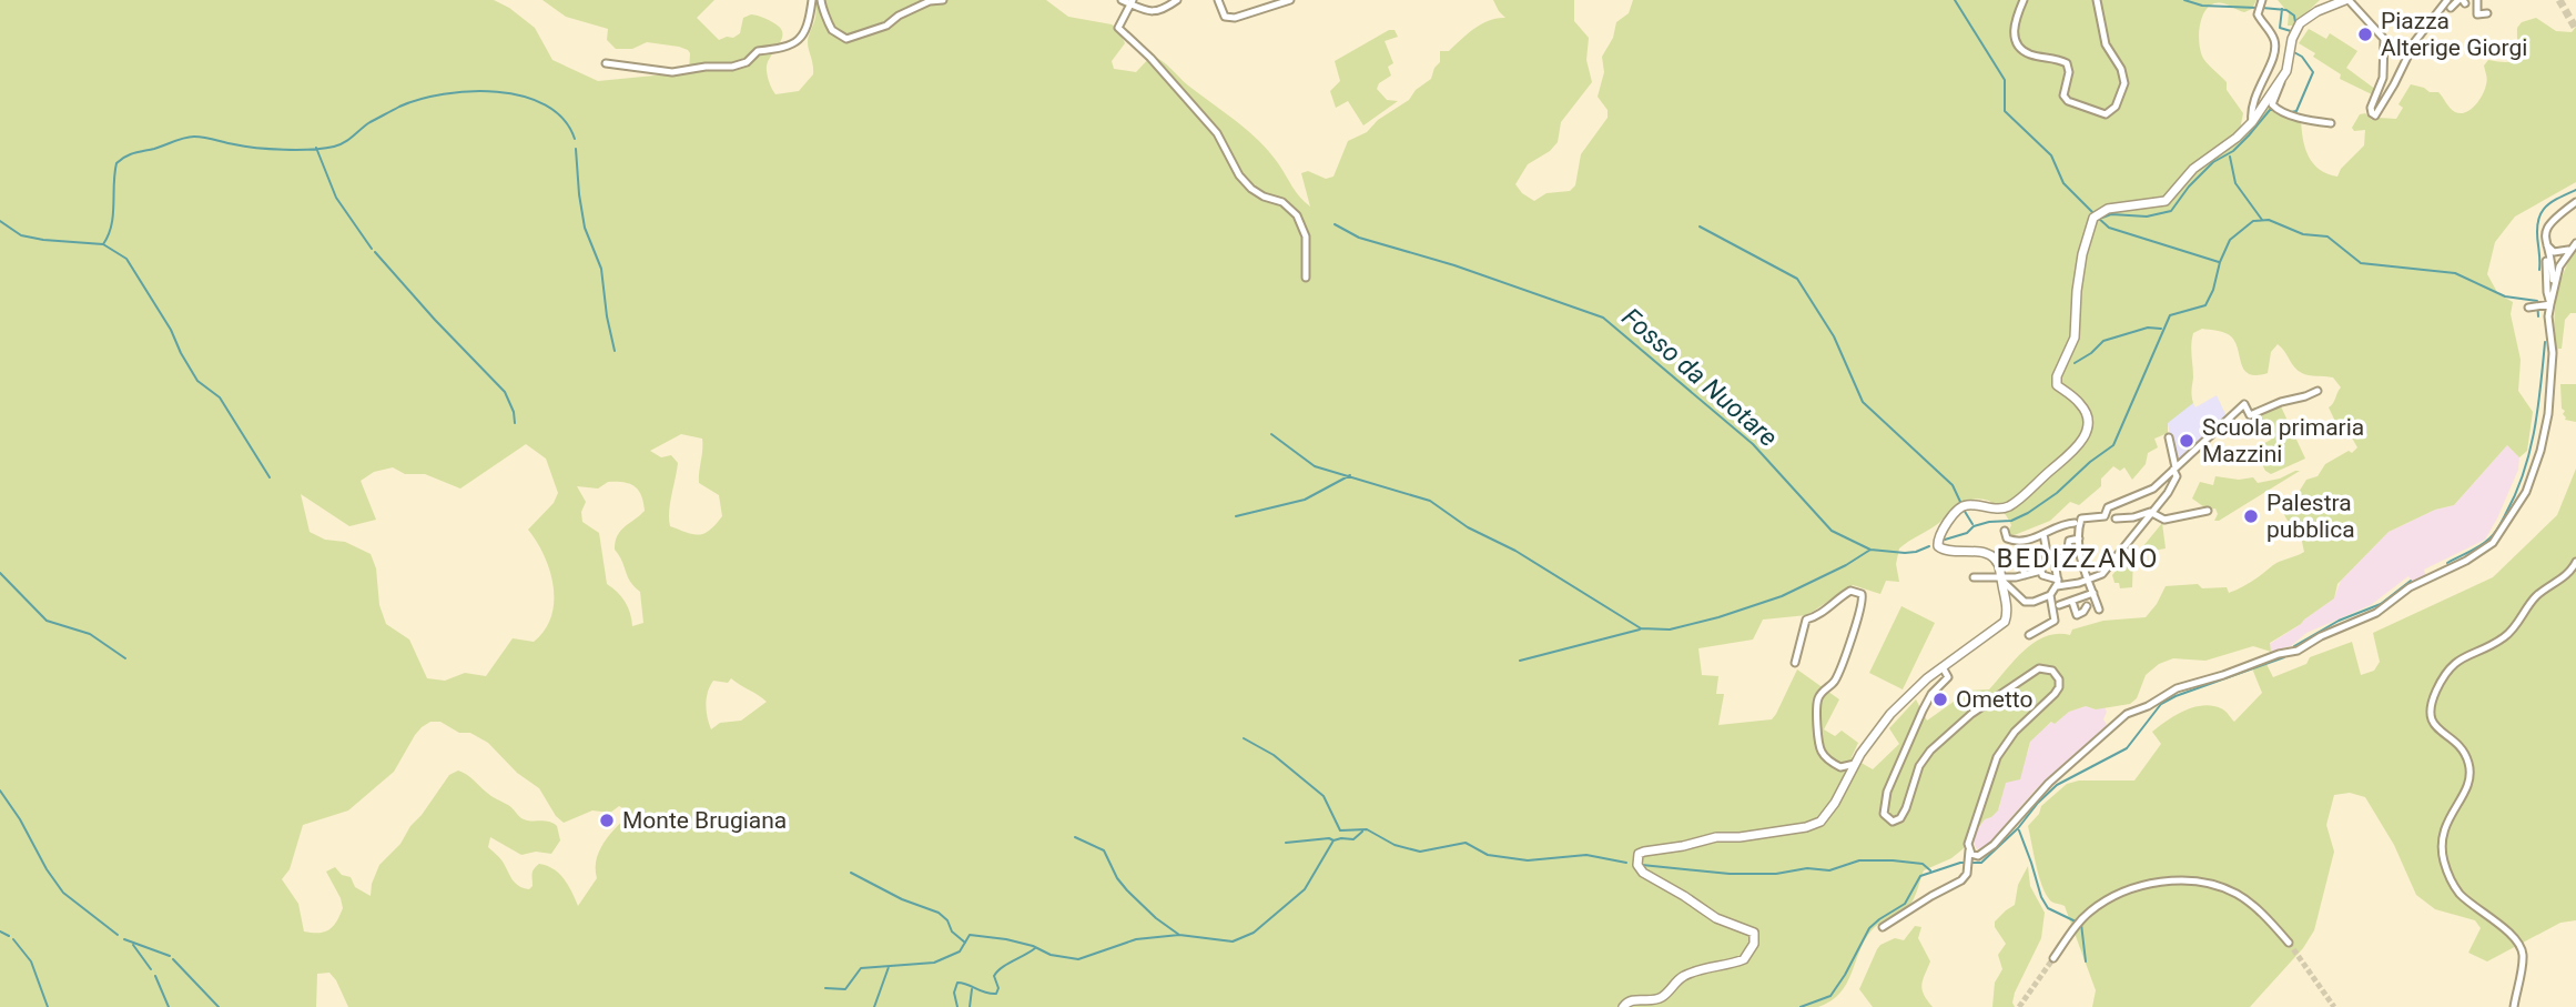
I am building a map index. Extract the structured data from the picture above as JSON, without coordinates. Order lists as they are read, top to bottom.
{
  "districts": ["BEDIZZANO"],
  "water": ["Fosso da Nuotare"],
  "places": [
    "Piazza Alterige Giorgi",
    "Scuola primaria Mazzini",
    "Palestra pubblica",
    "Ometto",
    "Monte Brugiana"
  ]
}
